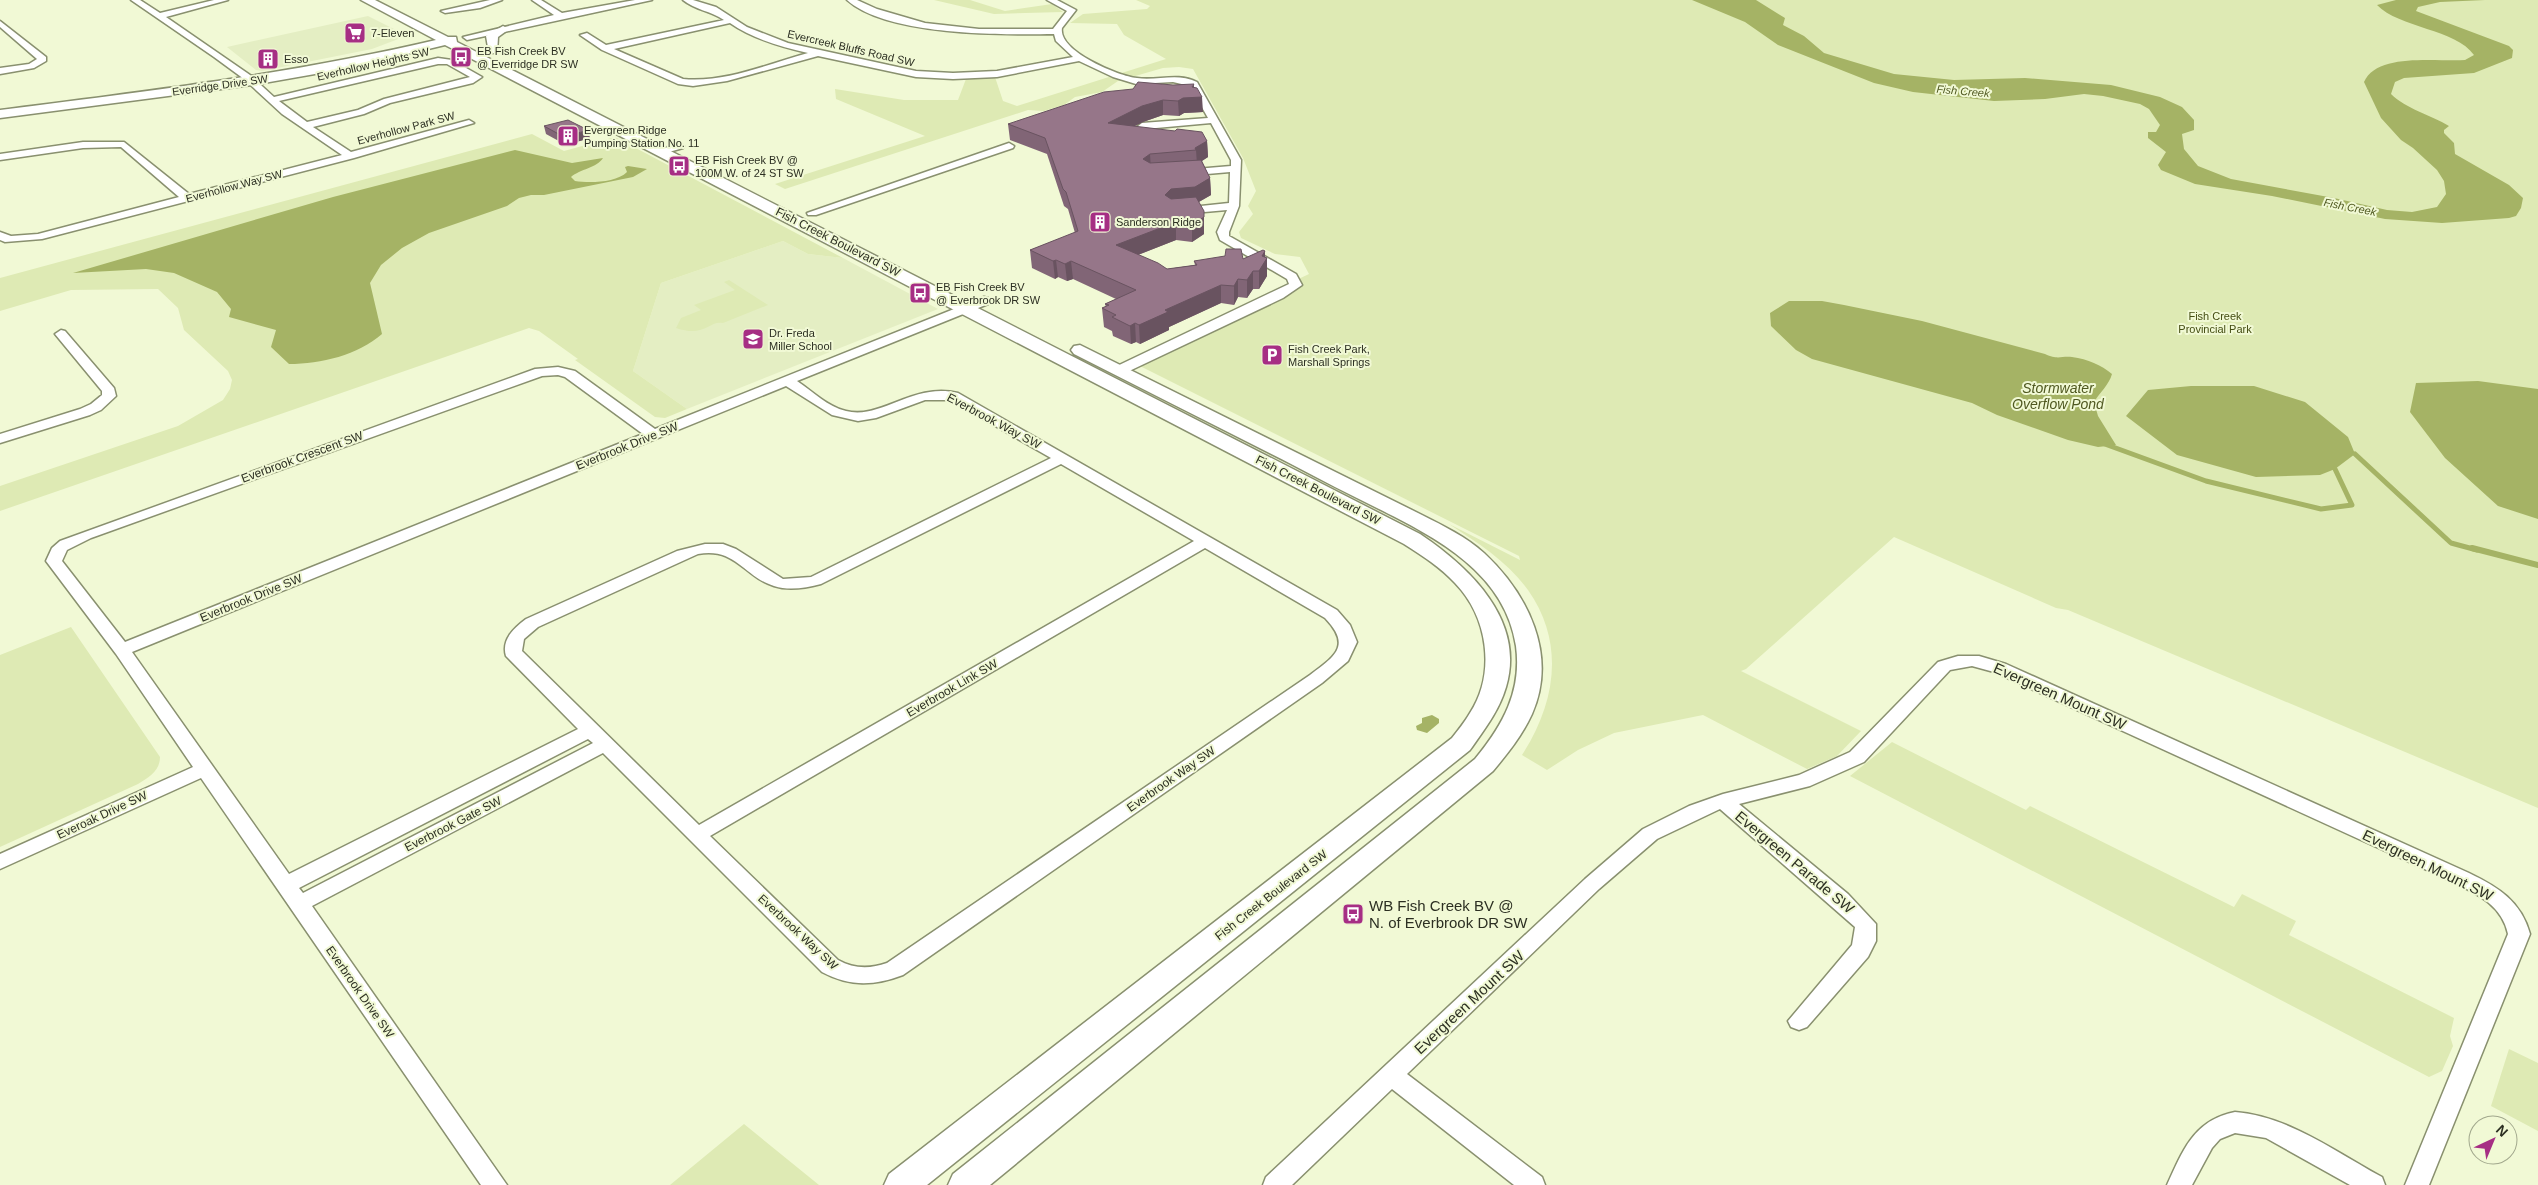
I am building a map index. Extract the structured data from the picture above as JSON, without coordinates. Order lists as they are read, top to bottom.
{
  "streets": {
    "main road": ["Everridge Drive SW", "Fish Creek Boulevard SW"],
    "street": [
      "Evercreek Bluffs Road SW",
      "Everhollow Heights SW",
      "Everhollow Park SW",
      "Everhollow Way SW",
      "Everbrook Way SW",
      "Everbrook Drive SW",
      "Everbrook Crescent SW",
      "Everbrook Link SW",
      "Evergreen Mount SW",
      "Everoak Drive SW",
      "Everbrook Gate SW",
      "Evergreen Parade SW"
    ]
  },
  "crossings": [
    ["Everridge Drive SW", "Fish Creek Boulevard SW"],
    ["Everhollow Park SW", "Everhollow Way SW"],
    ["Fish Creek Boulevard SW", "Everbrook Drive SW"],
    ["Everbrook Way SW", "Everbrook Drive SW"],
    ["Everbrook Way SW", "Everbrook Link SW"],
    ["Everbrook Way SW", "Everbrook Gate SW"],
    ["Everbrook Drive SW", "Everbrook Crescent SW"],
    ["Everbrook Drive SW", "Everoak Drive SW"],
    ["Everbrook Drive SW", "Everbrook Gate SW"],
    ["Evergreen Mount SW", "Evergreen Parade SW"]
  ],
  "water": ["Fish Creek", "Stormwater Overflow Pond"],
  "parks": ["Fish Creek Provincial Park"],
  "places": {
    "supermarket": ["7-Eleven"],
    "bus stop": [
      "EB Fish Creek BV @ Everridge DR SW",
      "EB Fish Creek BV @ 100M W. of 24 ST SW",
      "EB Fish Creek BV @ Everbrook DR SW",
      "WB Fish Creek BV @ N. of Everbrook DR SW"
    ],
    "building": ["Esso", "Evergreen Ridge Pumping Station No. 11", "Sanderson Ridge"],
    "school or university": ["Dr. Freda Miller School"],
    "parking": ["Fish Creek Park, Marshall Springs"]
  },
  "north": "top right"
}
